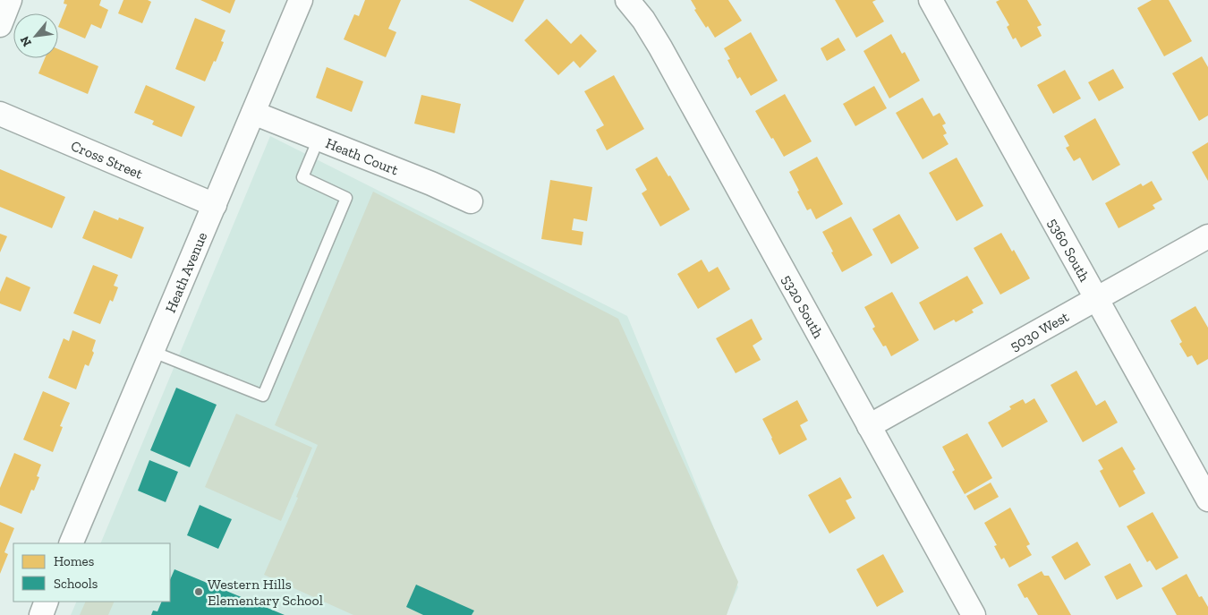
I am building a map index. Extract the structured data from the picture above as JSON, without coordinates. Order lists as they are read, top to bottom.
{
  "streets": {
    "street": [
      "Heath Court",
      "Cross Street",
      "5360 South",
      "Heath Avenue",
      "5320 South",
      "5030 West"
    ]
  },
  "crossings": [
    ["Heath Court", "Heath Avenue"],
    ["Cross Street", "Heath Avenue"],
    ["5360 South", "5030 West"],
    ["5320 South", "5030 West"]
  ],
  "places": ["Western Hills Elementary School"],
  "legend": ["Homes", "Schools"],
  "north": "bottom left"
}
